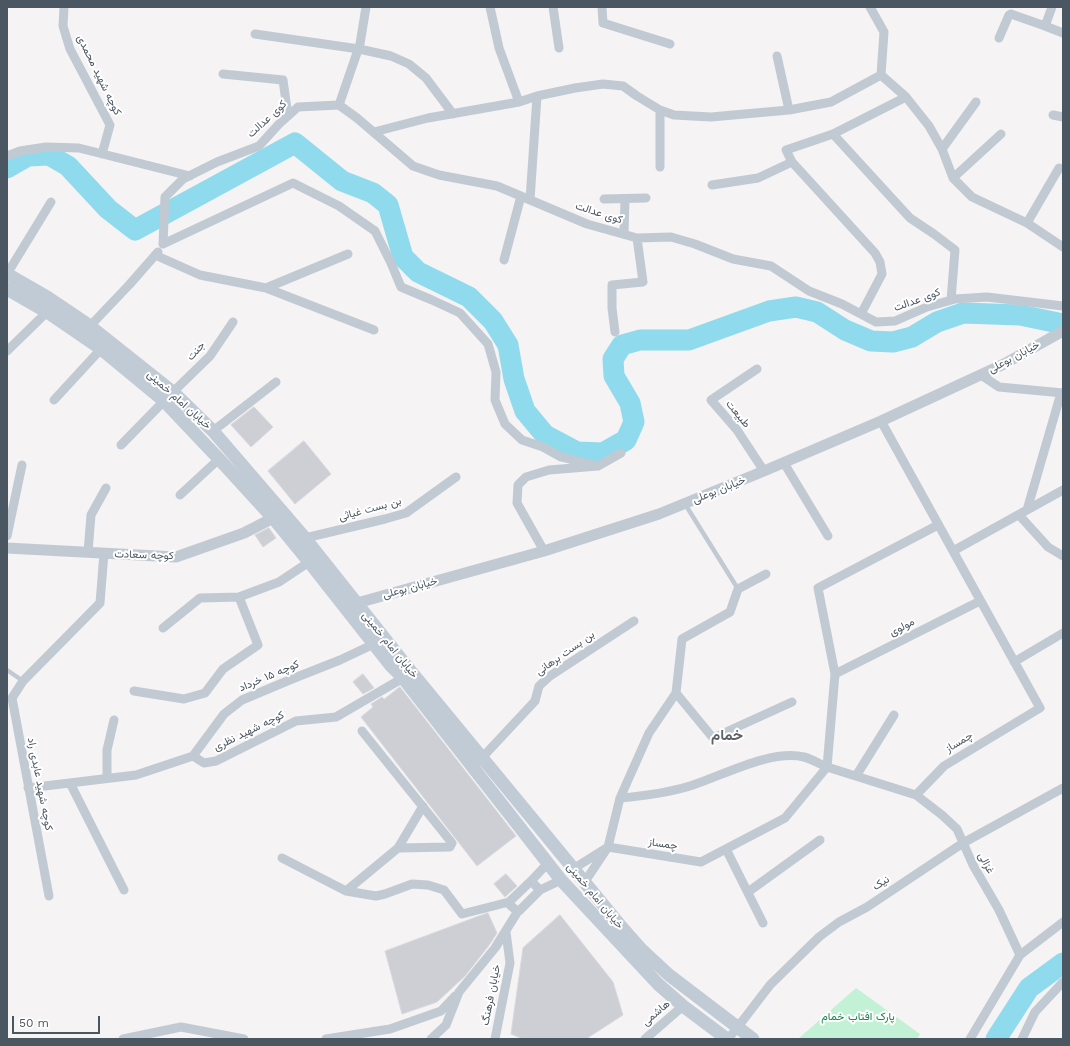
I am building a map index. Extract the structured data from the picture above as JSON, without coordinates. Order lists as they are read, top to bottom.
{
  "streets": {
    "main road": ["خیابان امام خمینی"],
    "street": [
      "کوچه شهید محمدی",
      "کوی عدالت",
      "جنت",
      "خیابان بوعلی",
      "طبيعت",
      "بن بست غیاثی",
      "کوچه سعادت",
      "مولوی",
      "بن بست برهانی",
      "کوچه ۱۵ خرداد",
      "کوچه شهید نظری",
      "چمساز",
      "کوچه شهید عابدی راد",
      "غزالی",
      "نیک",
      "خیابان فرهنگ",
      "هاشمی"
    ]
  },
  "crossings": [
    ["جنت", "خیابان امام خمینی"],
    ["خیابان بوعلی", "خیابان امام خمینی"],
    ["خیابان بوعلی", "طبيعت"],
    ["خیابان بوعلی", "چمساز"],
    ["خیابان امام خمینی", "بن بست غیاثی"],
    ["خیابان امام خمینی", "کوچه سعادت"],
    ["خیابان امام خمینی", "بن بست برهانی"],
    ["خیابان امام خمینی", "کوچه ۱۵ خرداد"],
    ["خیابان امام خمینی", "کوچه شهید نظری"],
    ["خیابان امام خمینی", "نیک"],
    ["خیابان امام خمینی", "هاشمی"],
    ["کوچه سعادت", "کوچه شهید عابدی راد"],
    ["مولوی", "چمساز"],
    ["کوچه ۱۵ خرداد", "کوچه شهید نظری"],
    ["چمساز", "غزالی"],
    ["غزالی", "نیک"]
  ],
  "districts": ["خمام"],
  "parks": ["پارک افتاب خمام"],
  "scale_bar": "50 m"
}
